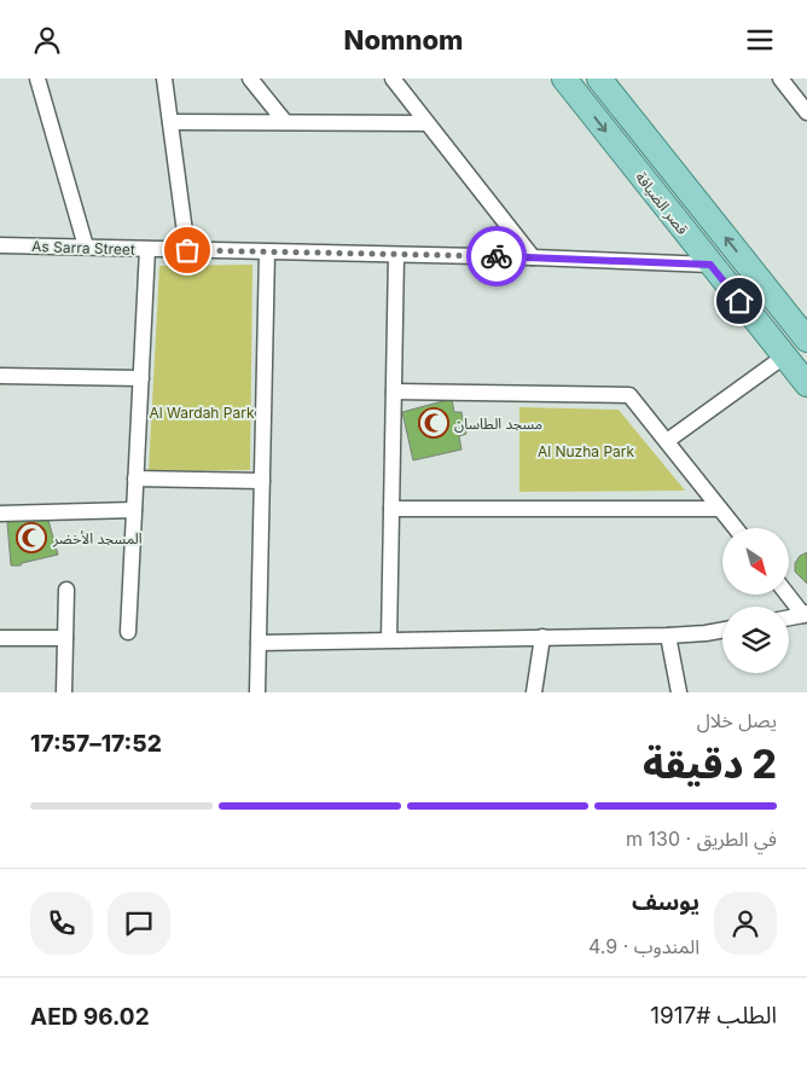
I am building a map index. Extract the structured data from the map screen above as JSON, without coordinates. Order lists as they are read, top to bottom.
{
  "streets": {
    "main road": ["قصر الضيافة"],
    "street": ["As Sarra Street"]
  },
  "crossings": [
    ["قصر الضيافة", "As Sarra Street"]
  ],
  "parks": ["Al Wardah Park", "Al Nuzha Park"],
  "places": {
    "mosque": ["مسجد الطاسان", "المسجد الأخضر"]
  },
  "north": "bottom right",
  "page": {
    "header": "Nomnom",
    "heading": ["2 دقيقة", "يصل خلال", "17:52–17:57"],
    "panel": [
      "يوسف",
      "المندوب · 4.9",
      "الطلب #1917",
      "AED 96.02"
    ],
    "bar": "في الطريق · 130 m"
  }
}
